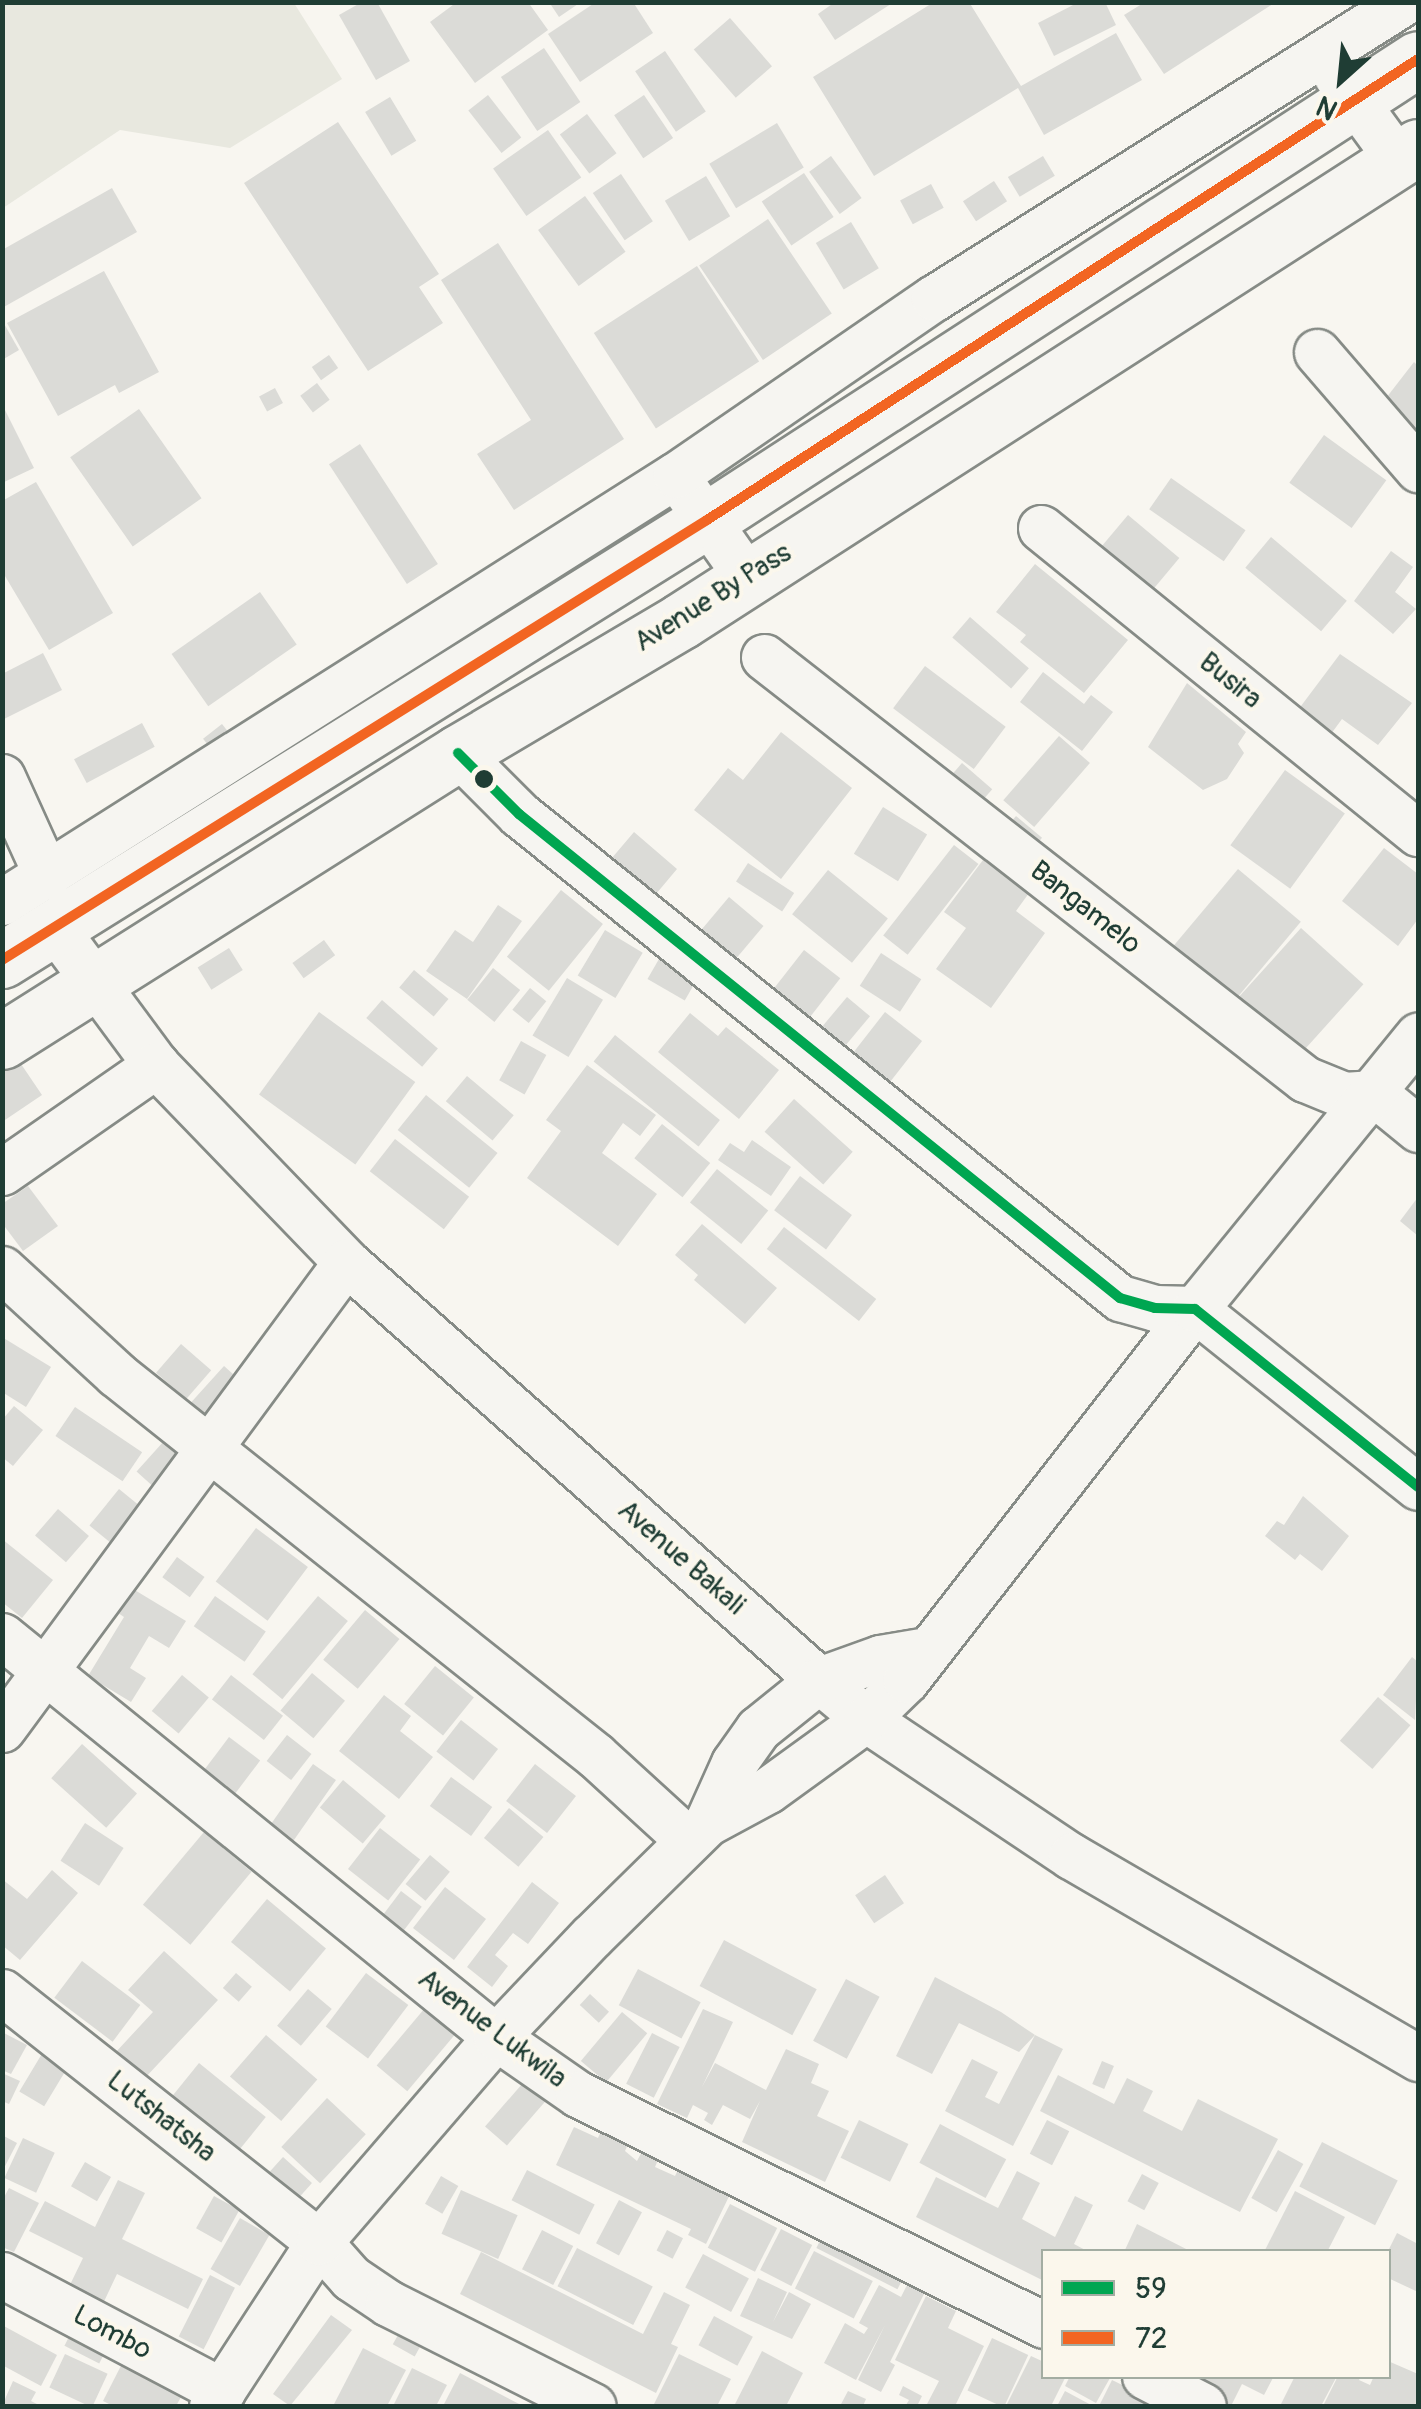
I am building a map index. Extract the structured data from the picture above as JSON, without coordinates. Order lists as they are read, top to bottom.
{
  "streets": {
    "highway": ["Avenue By Pass"],
    "street": [
      "Busira",
      "Bangamelo",
      "Avenue Bakali",
      "Avenue Lukwila",
      "Lutshatsha",
      "Lombo"
    ]
  },
  "crossings": [
    ["Avenue By Pass", "Avenue Bakali"]
  ],
  "lines": ["transit line 72", "transit line 59"],
  "legend": ["59", "72"],
  "north": "bottom left"
}
